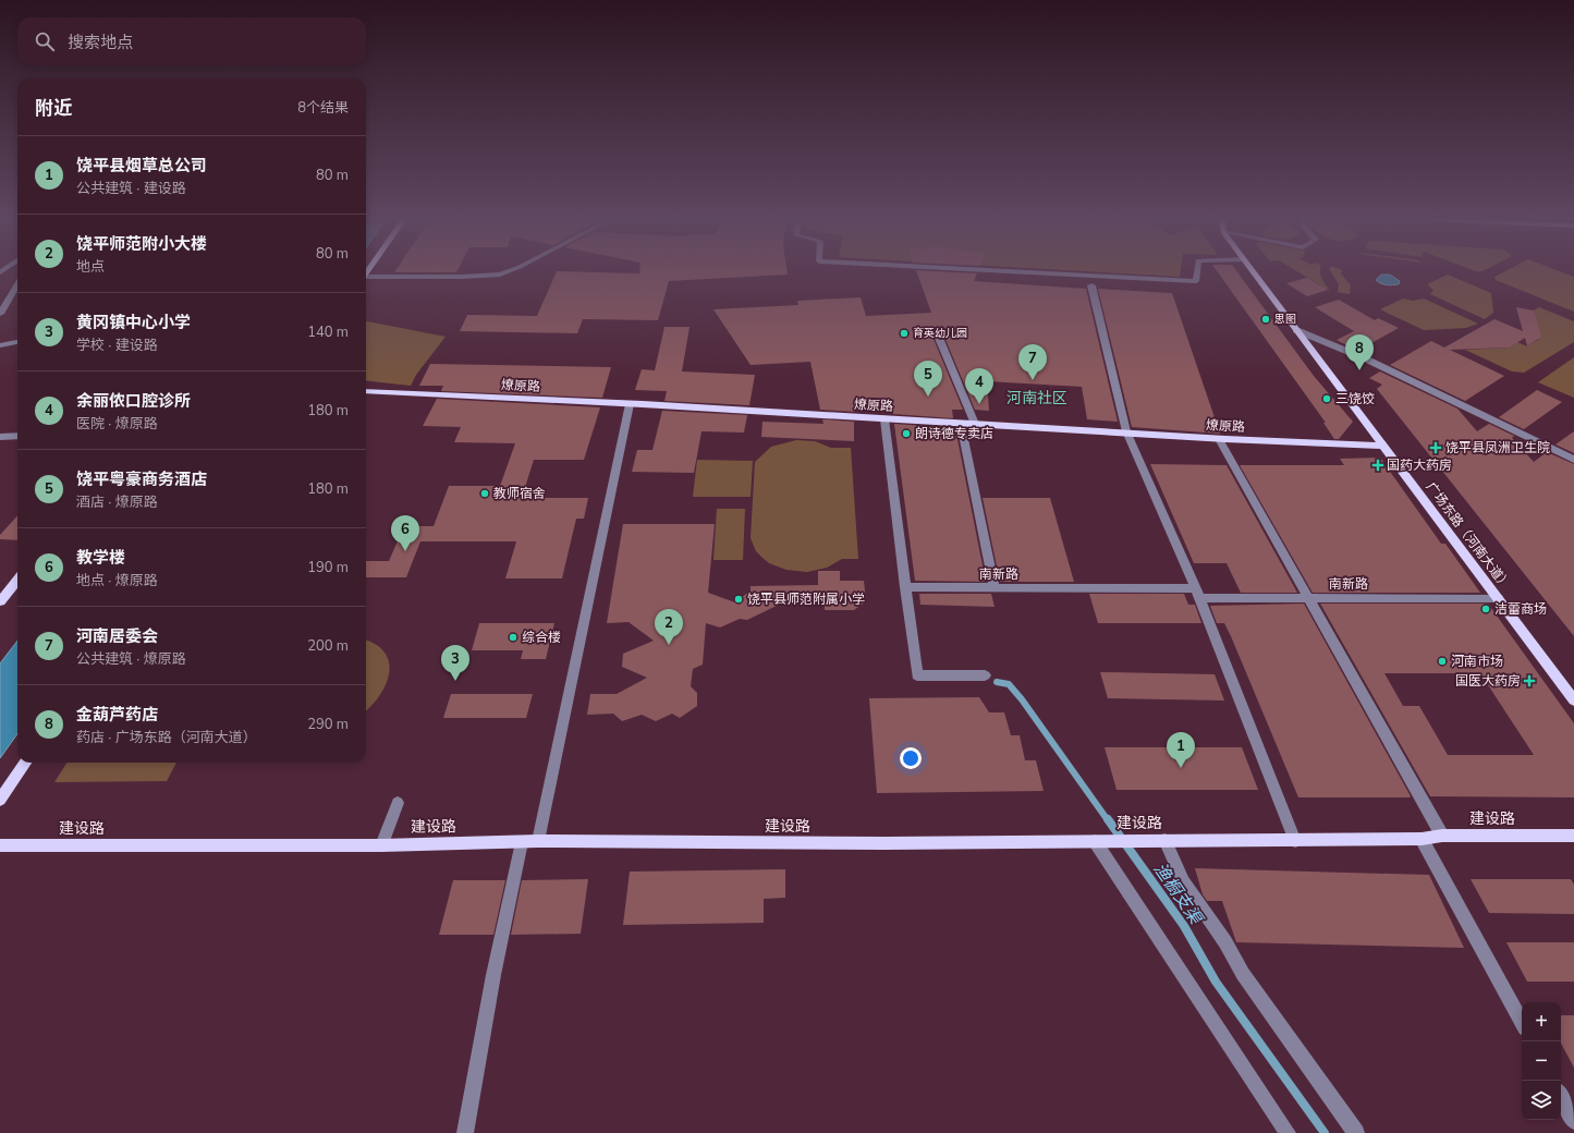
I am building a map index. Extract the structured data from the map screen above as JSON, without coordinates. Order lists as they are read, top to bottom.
{
  "streets": {
    "main road": ["燎原路", "广场东路（河南大道）", "建设路"],
    "street": ["南新路"]
  },
  "crossings": [
    ["燎原路", "广场东路（河南大道）"],
    ["广场东路（河南大道）", "南新路"]
  ],
  "districts": ["河南社区"],
  "water": ["渔橱支渠"],
  "places": {
    "other": [
      "思图",
      "育英幼儿园",
      "三饶饺",
      "朗诗德专卖店",
      "教师宿舍",
      "饶平县师范附属小学",
      "洁蕾商场",
      "综合楼",
      "河南市场"
    ],
    "health": ["饶平县凤洲卫生院", "国药大药房", "国医大药房"]
  },
  "page": {
    "search": "搜索地点",
    "heading": ["附近", "8个结果"],
    "list": [
      {
        "mark": "1",
        "name": "饶平县烟草总公司",
        "note": "公共建筑 · 建设路",
        "value": "80 m"
      },
      {
        "mark": "2",
        "name": "饶平师范附小大楼",
        "note": "地点",
        "value": "80 m"
      },
      {
        "mark": "3",
        "name": "黄冈镇中心小学",
        "note": "学校 · 建设路",
        "value": "140 m"
      },
      {
        "mark": "4",
        "name": "余丽侬口腔诊所",
        "note": "医院 · 燎原路",
        "value": "180 m"
      },
      {
        "mark": "5",
        "name": "饶平粤豪商务酒店",
        "note": "酒店 · 燎原路",
        "value": "180 m"
      },
      {
        "mark": "6",
        "name": "教学楼",
        "note": "地点 · 燎原路",
        "value": "190 m"
      },
      {
        "mark": "7",
        "name": "河南居委会",
        "note": "公共建筑 · 燎原路",
        "value": "200 m"
      },
      {
        "mark": "8",
        "name": "金葫芦药店",
        "note": "药店 · 广场东路（河南大道）",
        "value": "290 m"
      }
    ],
    "pins": [
      "8",
      "7",
      "5",
      "4",
      "6",
      "2",
      "3",
      "1"
    ],
    "map_buttons": ["+", "−"]
  }
}
